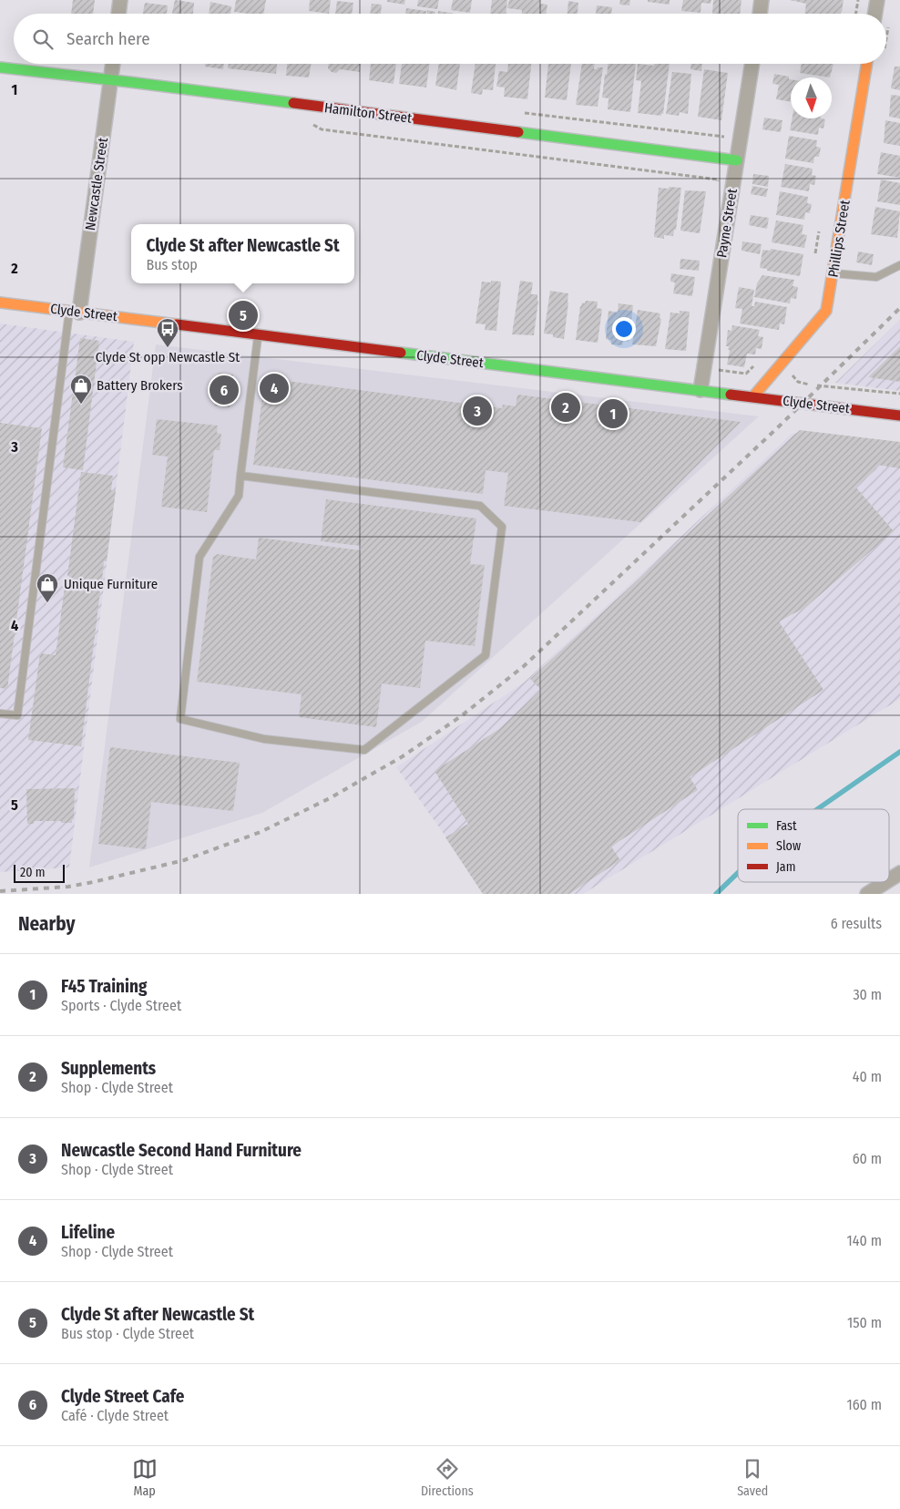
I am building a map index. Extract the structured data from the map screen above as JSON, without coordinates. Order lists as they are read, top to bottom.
{
  "streets": {
    "street": [
      "Hamilton Street",
      "Newcastle Street",
      "Payne Street",
      "Phillips Street",
      "Clyde Street"
    ]
  },
  "crossings": [
    ["Hamilton Street", "Newcastle Street"],
    ["Hamilton Street", "Payne Street"],
    ["Newcastle Street", "Clyde Street"],
    ["Payne Street", "Clyde Street"],
    ["Phillips Street", "Clyde Street"]
  ],
  "places": {
    "bus stop": ["Clyde St opp Newcastle St"],
    "shop": ["Battery Brokers", "Unique Furniture"]
  },
  "legend": ["Fast", "Slow", "Jam"],
  "scale_bar": "20 m",
  "north": "bottom",
  "page": {
    "search": "Search here",
    "popup": ["Clyde St after Newcastle St", "Bus stop"],
    "pins": [
      "5",
      "4",
      "6",
      "2",
      "3",
      "1"
    ],
    "scale": "20 m",
    "heading": ["Nearby", "6 results"],
    "list": [
      {
        "mark": "1",
        "name": "F45 Training",
        "note": "Sports · Clyde Street",
        "value": "30 m"
      },
      {
        "mark": "2",
        "name": "Supplements",
        "note": "Shop · Clyde Street",
        "value": "40 m"
      },
      {
        "mark": "3",
        "name": "Newcastle Second Hand Furniture",
        "note": "Shop · Clyde Street",
        "value": "60 m"
      },
      {
        "mark": "4",
        "name": "Lifeline",
        "note": "Shop · Clyde Street",
        "value": "140 m"
      },
      {
        "mark": "5",
        "name": "Clyde St after Newcastle St",
        "note": "Bus stop · Clyde Street",
        "value": "150 m"
      },
      {
        "mark": "6",
        "name": "Clyde Street Cafe",
        "note": "Café · Clyde Street",
        "value": "160 m"
      }
    ],
    "nav": ["Map", "Directions", "Saved"]
  },
  "grid": {
    "rows": [
      "1",
      "2",
      "3",
      "4",
      "5"
    ]
  }
}
